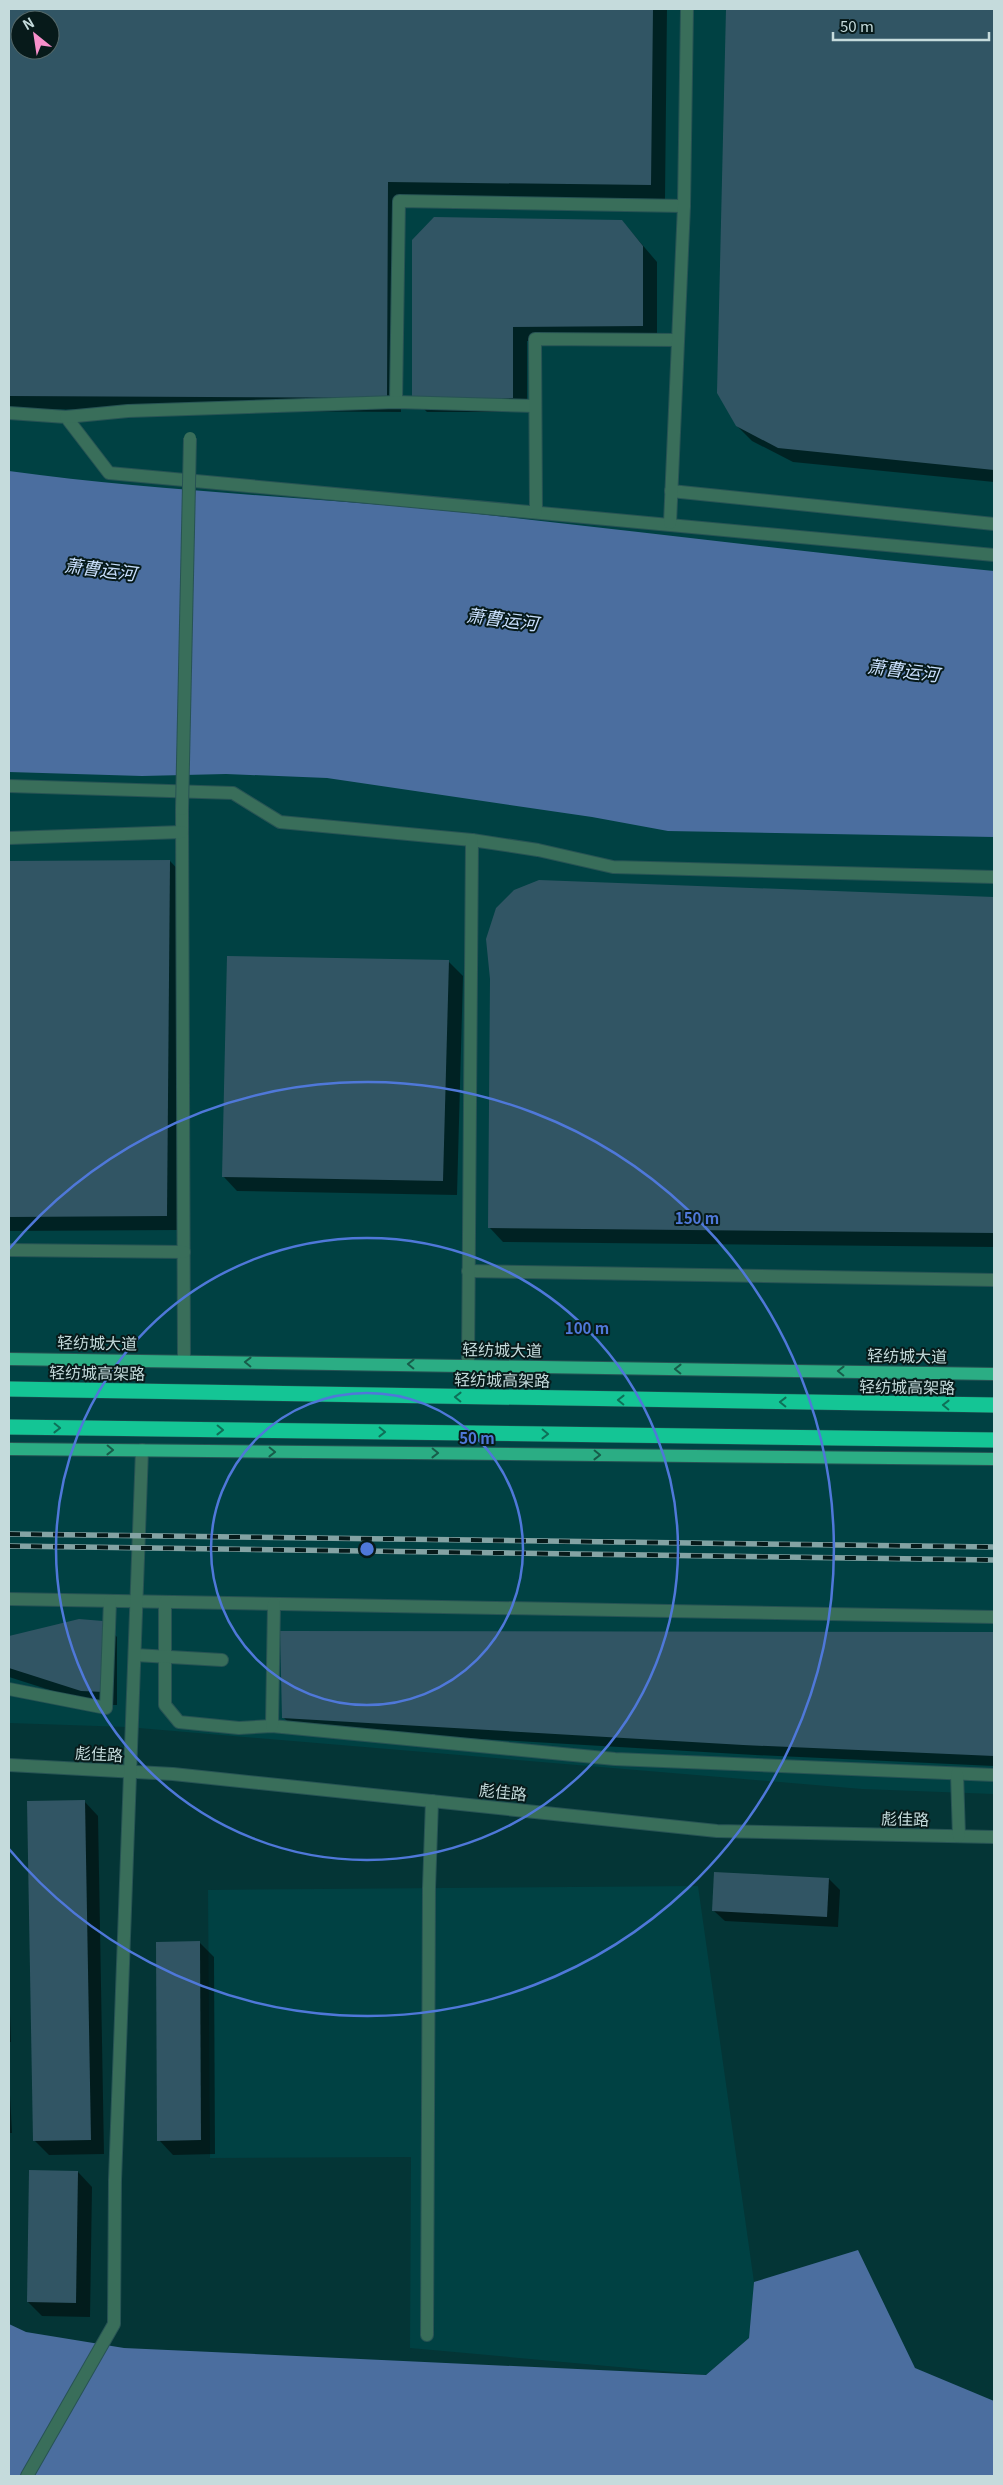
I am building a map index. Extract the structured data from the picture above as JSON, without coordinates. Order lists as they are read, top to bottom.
{
  "streets": {
    "highway": ["轻纺城高架路"],
    "main road": ["轻纺城大道"],
    "street": ["彪佳路"]
  },
  "water": ["萧曹运河"],
  "scale_bar": "50 m",
  "north": "top left",
  "rings": ["150 m", "100 m", "50 m"]
}
